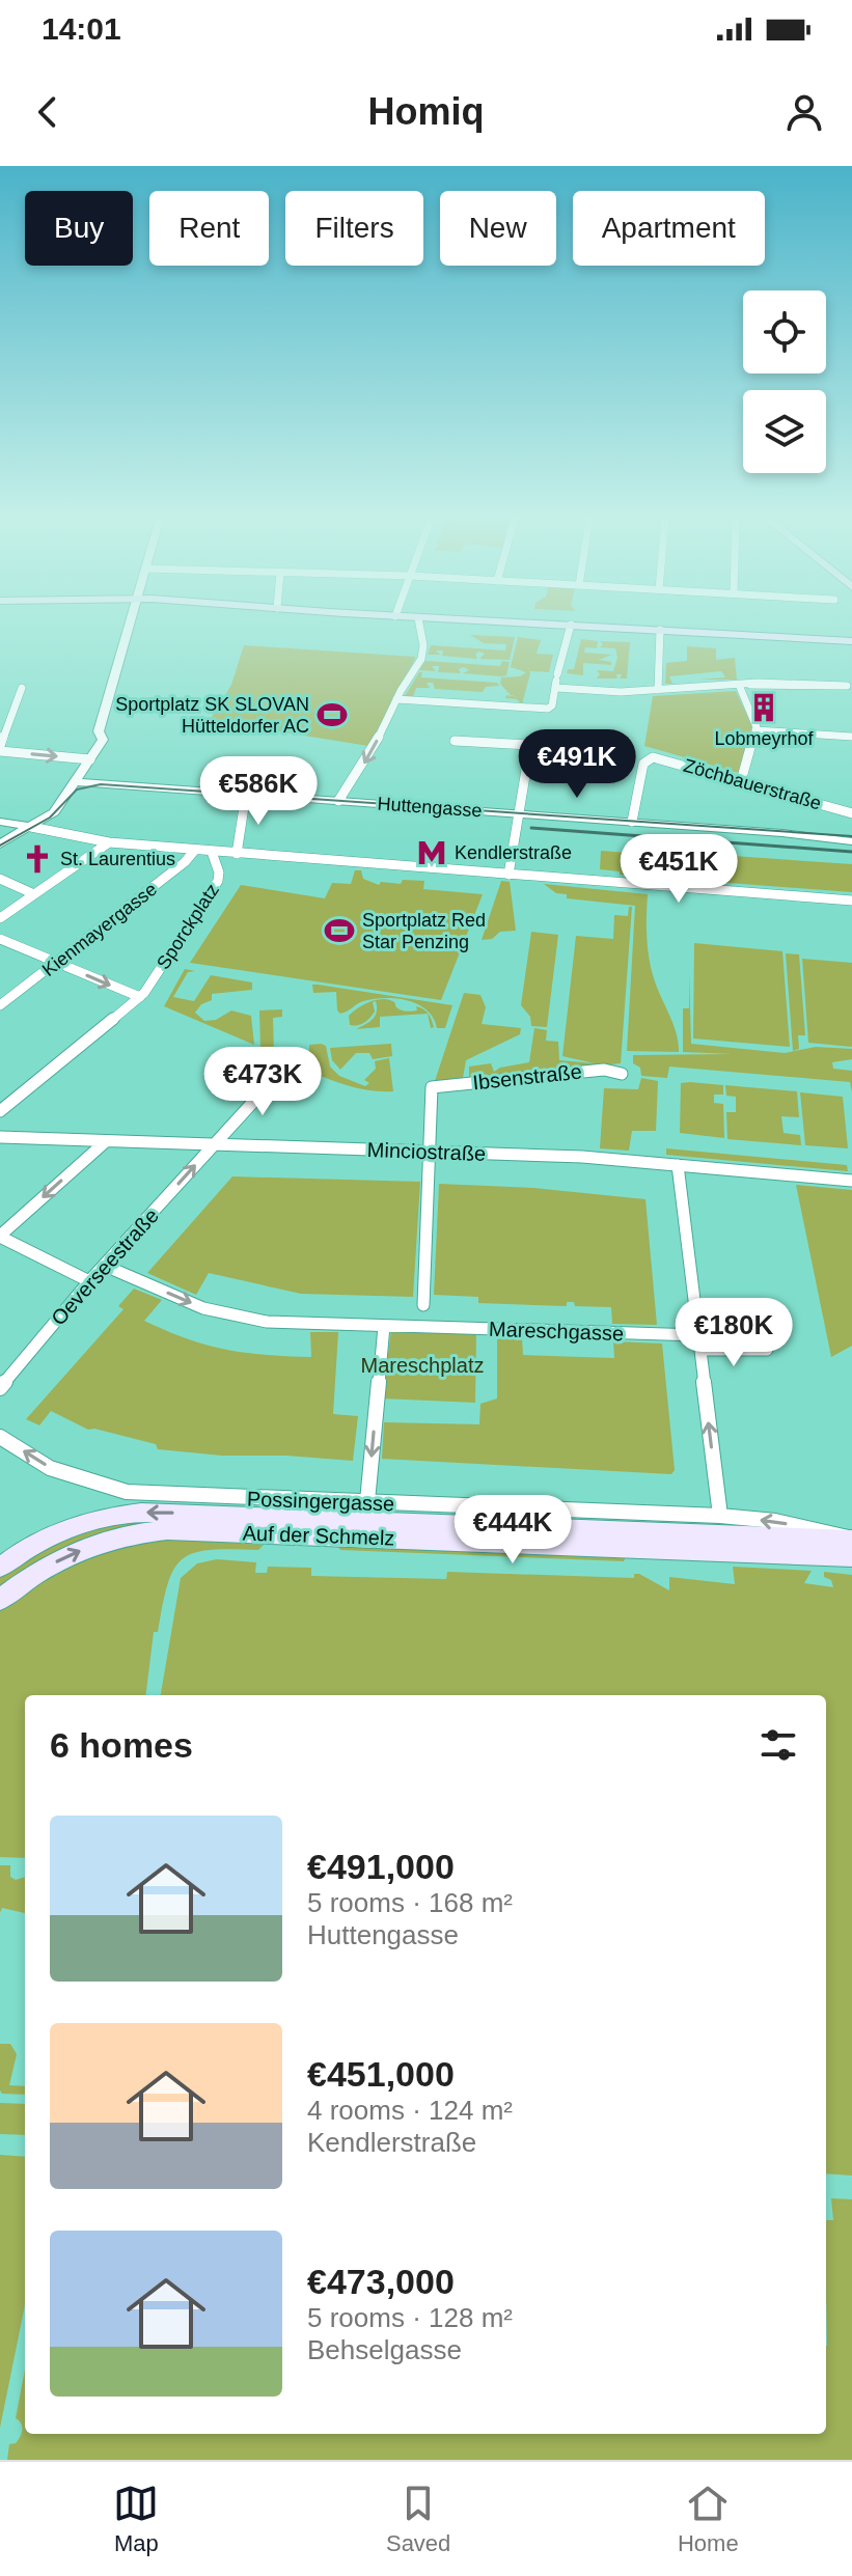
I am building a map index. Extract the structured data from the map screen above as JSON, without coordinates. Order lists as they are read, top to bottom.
{
  "streets": {
    "main road": ["Auf der Schmelz"],
    "street": [
      "Zöchbauerstraße",
      "Huttengasse",
      "Sporckplatz",
      "Kienmayergasse",
      "Ibsenstraße",
      "Minciostraße",
      "Oeverseestraße",
      "Mareschgasse",
      "Possingergasse"
    ]
  },
  "crossings": [
    ["Zöchbauerstraße", "Huttengasse"],
    ["Ibsenstraße", "Minciostraße"],
    ["Minciostraße", "Oeverseestraße"],
    ["Possingergasse", "Auf der Schmelz"]
  ],
  "one_way": ["Possingergasse"],
  "parks": ["Mareschplatz"],
  "places": {
    "building": ["Lobmeyrhof"],
    "sports": ["Sportplatz SK SLOVAN Hütteldorfer AC", "Sportplatz Red Star Penzing"],
    "metro station": ["Kendlerstraße"],
    "church": ["St. Laurentius"]
  },
  "page": {
    "status": "14:01",
    "header": "Homiq",
    "chip": [
      "Buy",
      "Rent",
      "Filters",
      "New",
      "Apartment"
    ],
    "price": [
      "€491K",
      "€586K",
      "€451K",
      "€473K",
      "€180K",
      "€444K"
    ],
    "heading": "6 homes",
    "list": [
      {
        "name": "€491,000",
        "note": "5 rooms · 168 m² · Huttengasse"
      },
      {
        "name": "€451,000",
        "note": "4 rooms · 124 m² · Kendlerstraße"
      },
      {
        "name": "€473,000",
        "note": "5 rooms · 128 m² · Behselgasse"
      }
    ],
    "tabs": ["Map", "Saved", "Home"]
  }
}
